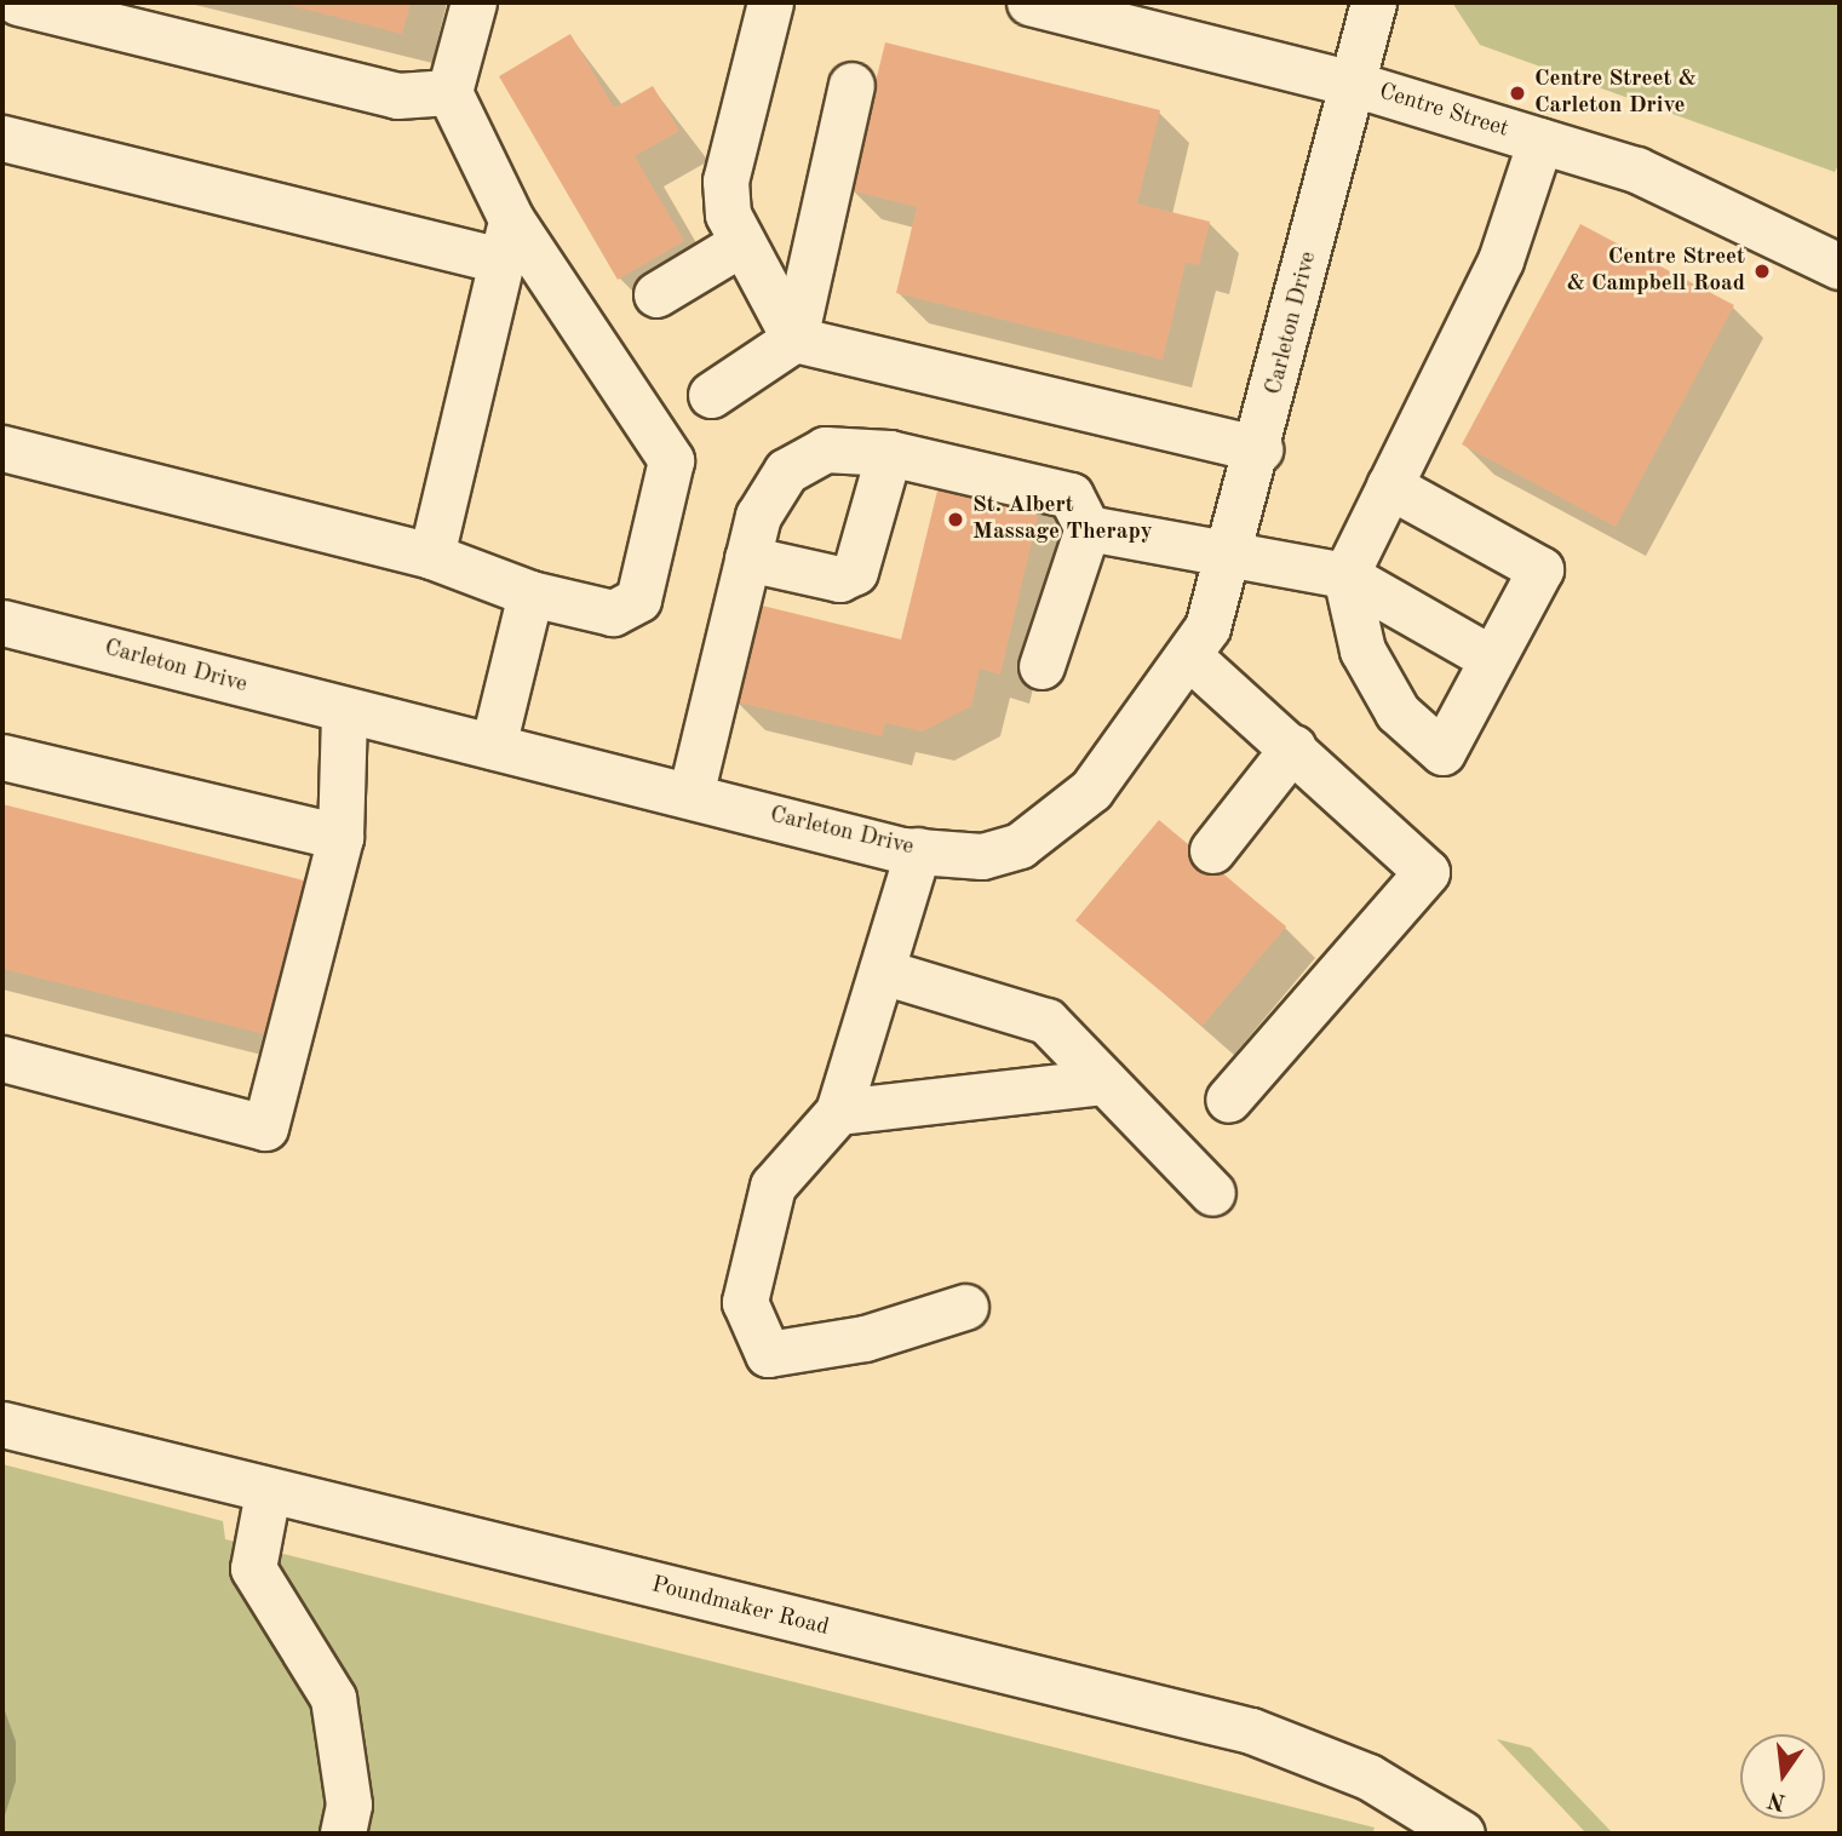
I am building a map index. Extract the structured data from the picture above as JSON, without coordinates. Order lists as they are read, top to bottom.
{
  "streets": {
    "street": ["Centre Street", "Carleton Drive", "Poundmaker Road"]
  },
  "crossings": [
    ["Centre Street", "Carleton Drive"]
  ],
  "places": ["Centre Street & Carleton Drive", "Centre Street & Campbell Road", "St. Albert Massage Therapy"],
  "north": "bottom"
}
